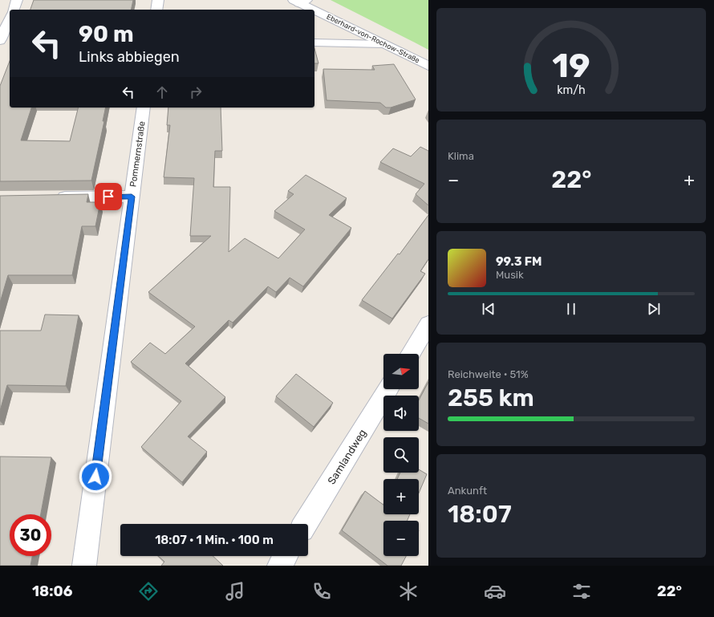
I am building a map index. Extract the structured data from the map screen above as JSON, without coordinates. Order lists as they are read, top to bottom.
{
  "streets": {
    "street": ["Eberhard-von-Rochow-Straße", "Pommernstraße", "Samlandweg"]
  },
  "north": "right",
  "page": {
    "turn": ["90 m", "Links abbiegen"],
    "tile": [
      "Klima",
      ["Reichweite · 51%", "255 km"],
      ["Ankunft", "18:07"]
    ],
    "heat": ["−", "22°", "+"],
    "song": ["99.3 FM", "Musik"],
    "map_buttons": ["+", "−"],
    "limit": "30",
    "trip": "18:07 · 1 Min. · 100 m",
    "tabs": ["18:06", "22°"],
    "gauge": ["19", "km/h"]
  }
}
